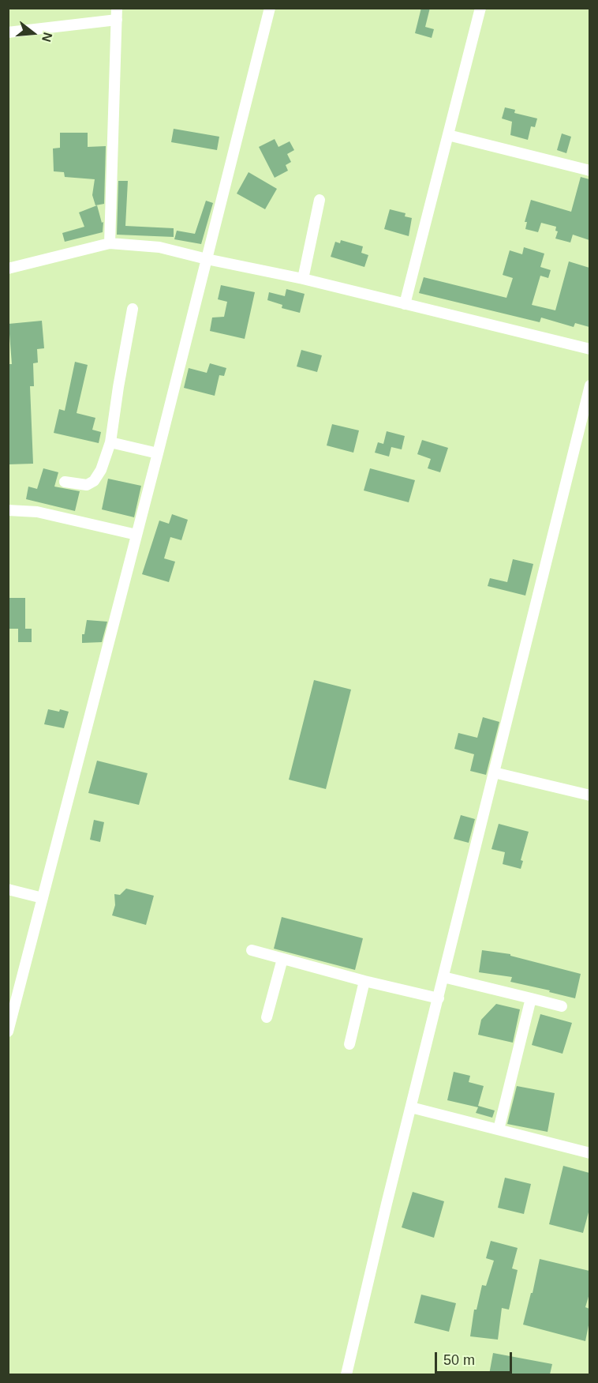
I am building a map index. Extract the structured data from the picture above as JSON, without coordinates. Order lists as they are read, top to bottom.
{
  "scale_bar": "50 m",
  "north": "right"
}
